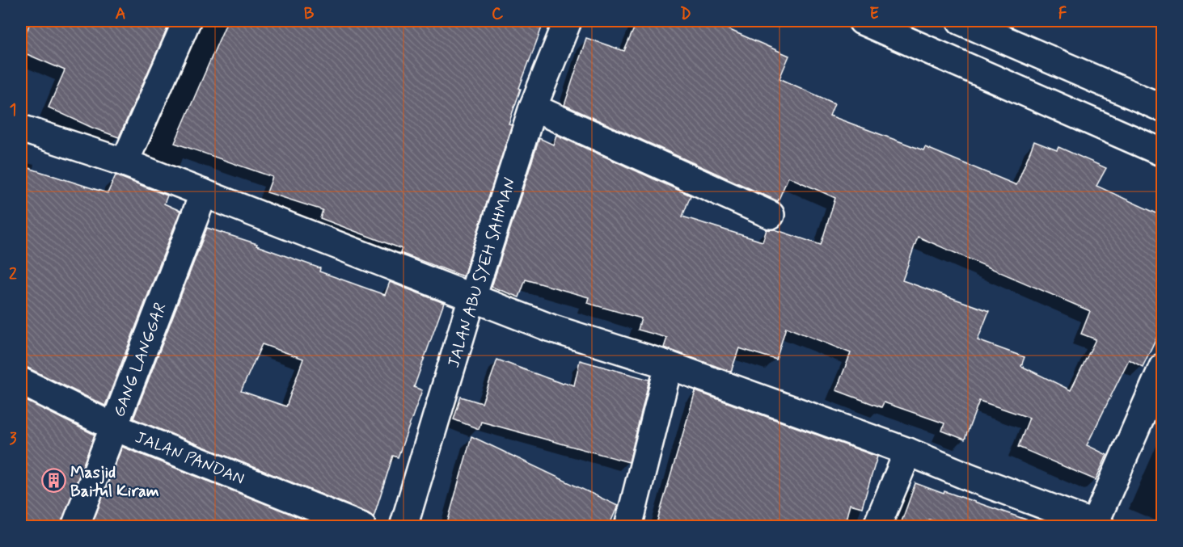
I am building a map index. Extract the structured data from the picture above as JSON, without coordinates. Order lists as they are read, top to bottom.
{
  "streets": {
    "street": ["JALAN ABU SYEH SAHMAN", "GANG LANGGAR", "JALAN PANDAN"]
  },
  "crossings": [
    ["GANG LANGGAR", "JALAN PANDAN"]
  ],
  "places": {
    "building": ["Masjid Baitul Kiram"]
  },
  "grid": {
    "columns": [
      "A",
      "B",
      "C",
      "D",
      "E",
      "F"
    ],
    "rows": ["1", "2", "3"]
  }
}
